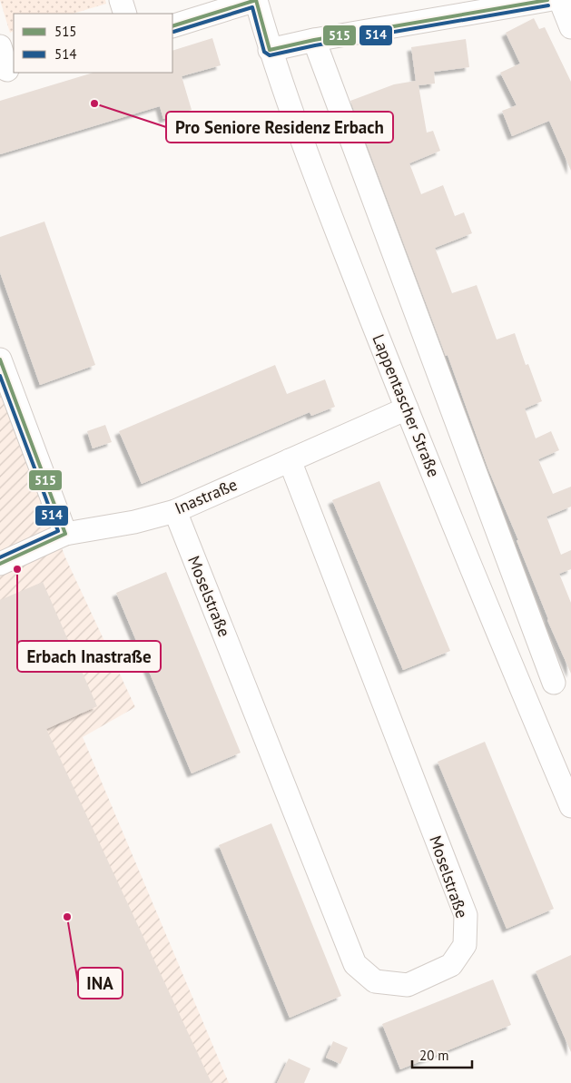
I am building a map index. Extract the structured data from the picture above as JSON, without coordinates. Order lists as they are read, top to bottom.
{
  "streets": {
    "street": ["Lappentascher Straße", "Inastraße", "Moselstraße"]
  },
  "crossings": [
    ["Lappentascher Straße", "Inastraße"],
    ["Inastraße", "Moselstraße"]
  ],
  "places": ["Pro Seniore Residenz Erbach", "Erbach Inastraße", "INA"],
  "lines": ["transit line 515", "transit line 514"],
  "legend": ["515", "514"],
  "scale_bar": "20 m"
}
